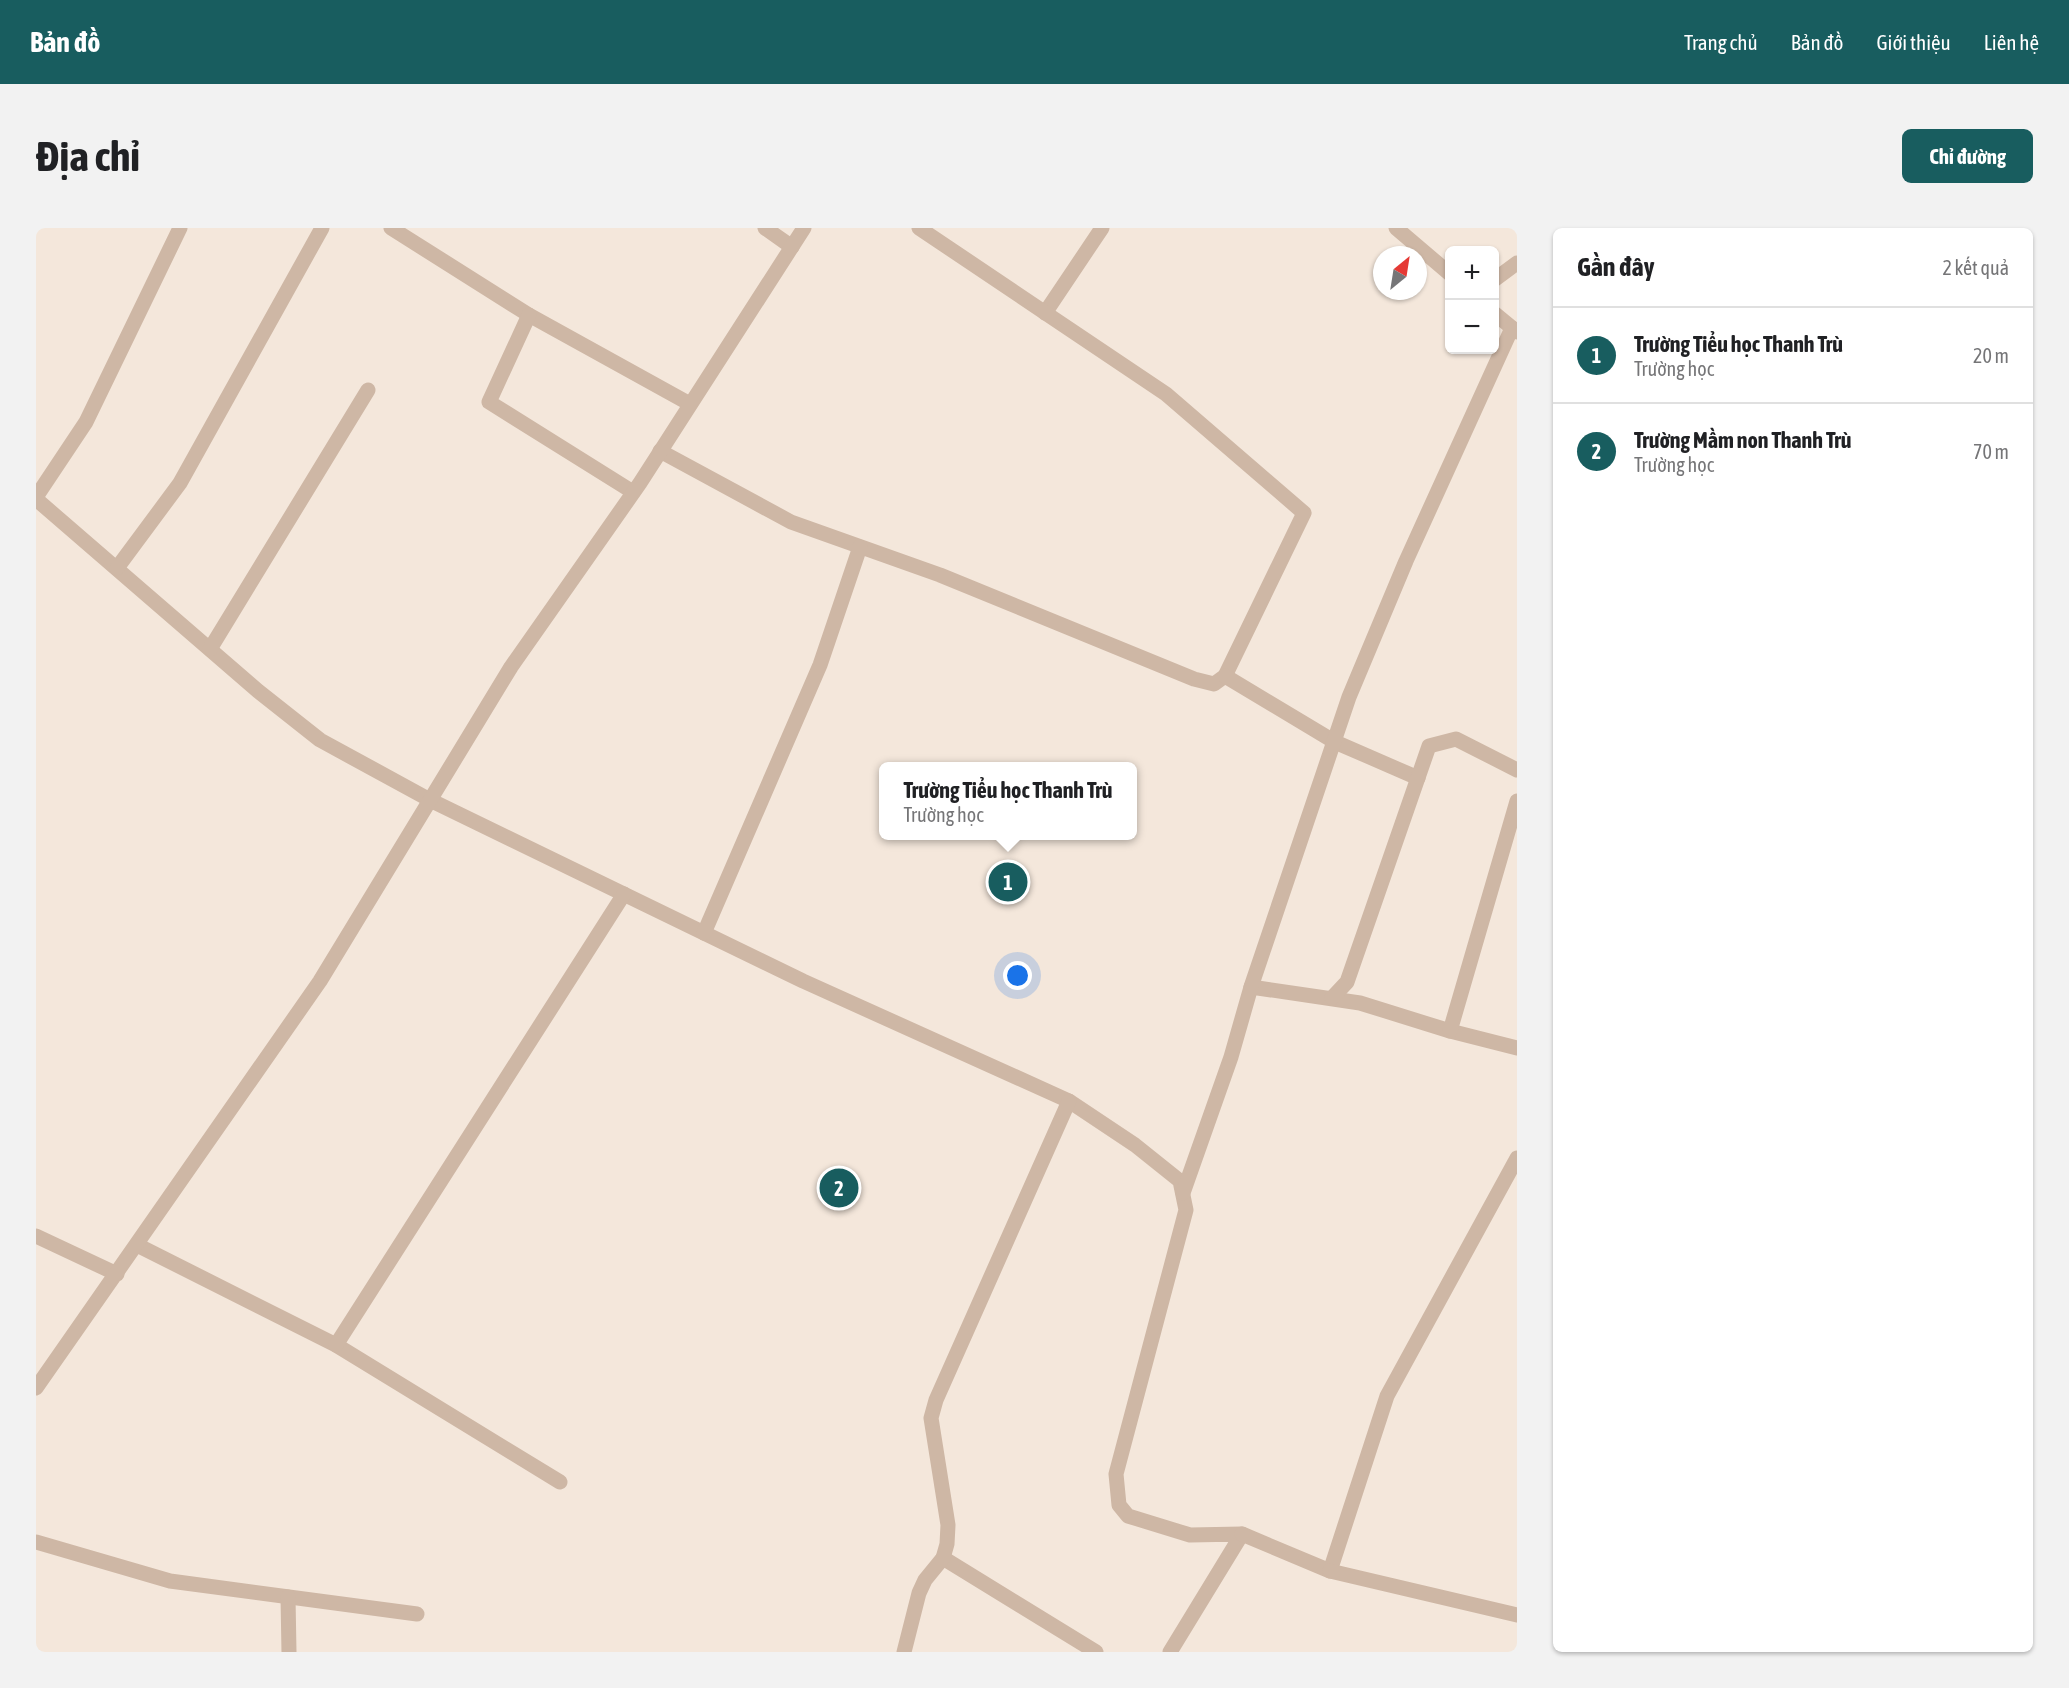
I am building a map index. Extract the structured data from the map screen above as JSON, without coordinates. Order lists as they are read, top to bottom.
{
  "north": "top right",
  "page": {
    "header": "Bản đồ",
    "nav": [
      "Trang chủ",
      "Bản đồ",
      "Giới thiệu",
      "Liên hệ"
    ],
    "buttons": "Chỉ đường",
    "title": "Địa chỉ",
    "heading": ["Gần đây", "2 kết quả"],
    "map_buttons": ["+", "−"],
    "list": [
      {
        "mark": "1",
        "name": "Trường Tiểu học Thanh Trù",
        "note": "Trường học",
        "value": "20 m"
      },
      {
        "mark": "2",
        "name": "Trường Mầm non Thanh Trù",
        "note": "Trường học",
        "value": "70 m"
      }
    ],
    "popup": ["Trường Tiểu học Thanh Trù", "Trường học"],
    "pins": ["1", "2"]
  }
}
